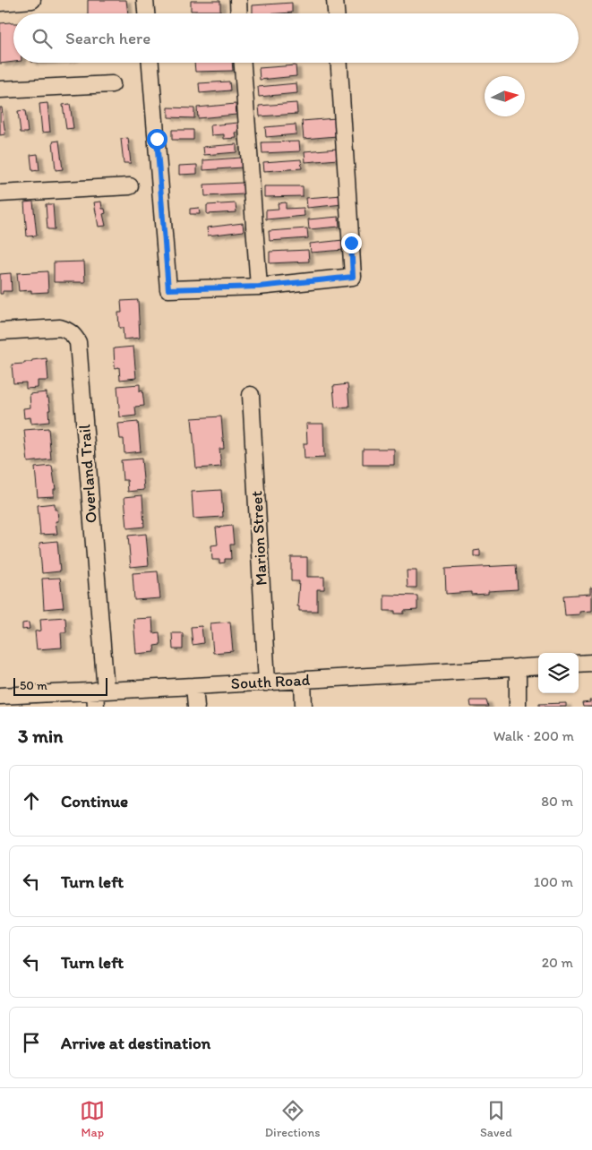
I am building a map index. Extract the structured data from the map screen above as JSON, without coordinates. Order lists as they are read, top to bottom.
{
  "streets": {
    "street": ["Overland Trail", "Marion Street", "South Road"]
  },
  "crossings": [
    ["Overland Trail", "South Road"],
    ["Marion Street", "South Road"]
  ],
  "scale_bar": "50 m",
  "north": "right",
  "page": {
    "search": "Search here",
    "scale": "50 m",
    "heading": ["3 min", "Walk · 200 m"],
    "list": [
      ["Continue", "80 m"],
      ["Turn left", "100 m"],
      ["Turn left", "20 m"],
      "Arrive at destination"
    ],
    "nav": ["Map", "Directions", "Saved"]
  }
}
